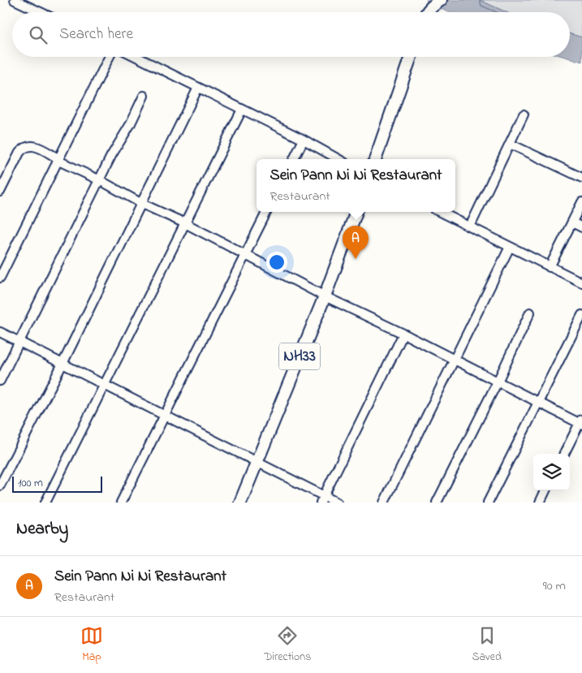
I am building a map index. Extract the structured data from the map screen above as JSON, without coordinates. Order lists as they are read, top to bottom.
{
  "streets": {
    "highway": ["NH33"]
  },
  "scale_bar": "100 m",
  "page": {
    "search": "Search here",
    "popup": ["Sein Pann Ni Ni Restaurant", "Restaurant"],
    "pins": "A",
    "scale": "100 m",
    "heading": "Nearby",
    "list": [
      {
        "mark": "A",
        "name": "Sein Pann Ni Ni Restaurant",
        "note": "Restaurant",
        "value": "90 m"
      }
    ],
    "nav": ["Map", "Directions", "Saved"]
  }
}
